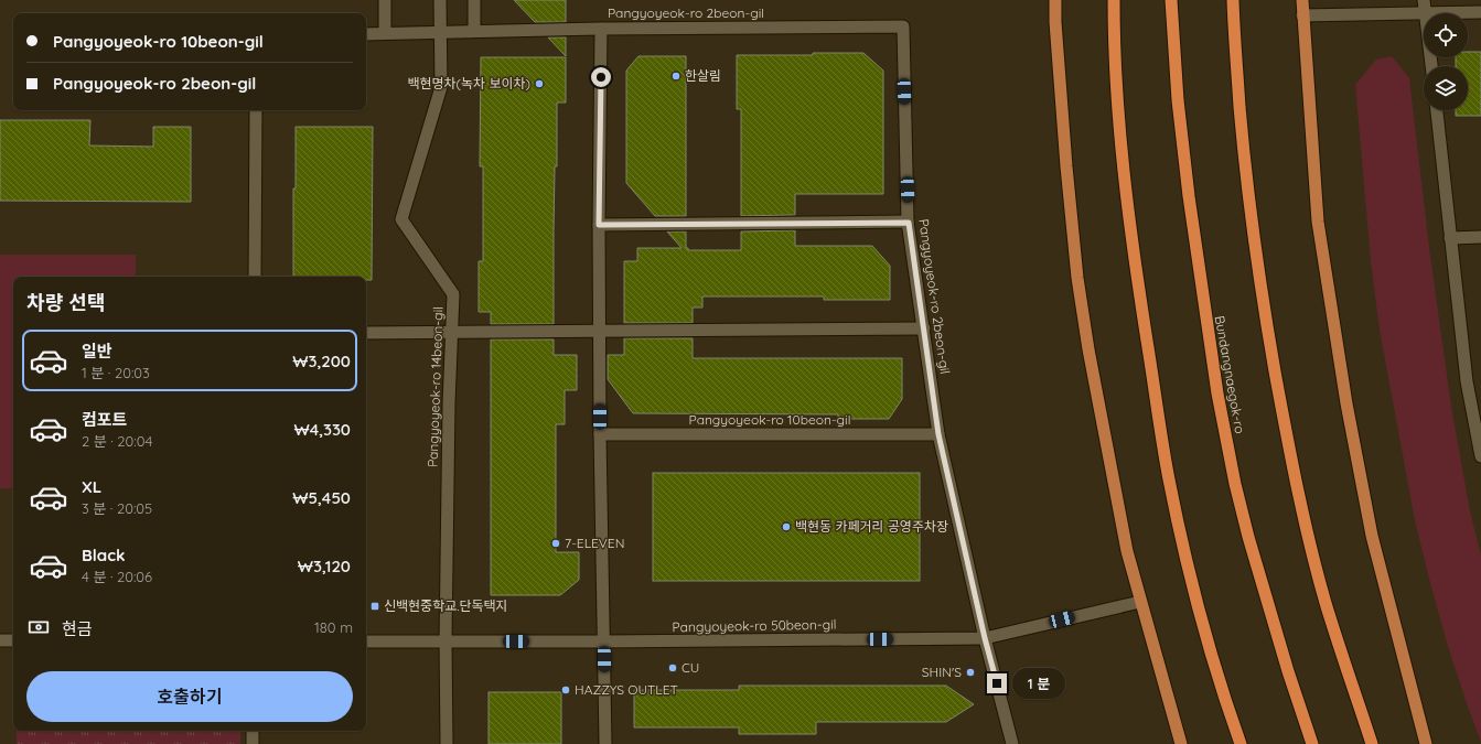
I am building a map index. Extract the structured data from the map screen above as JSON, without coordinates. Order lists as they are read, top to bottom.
{
  "streets": {
    "highway": ["Bundangnaegok-ro"],
    "street": [
      "Pangyoyeok-ro 2beon-gil",
      "Pangyoyeok-ro 14beon-gil",
      "Pangyoyeok-ro 10beon-gil",
      "Pangyoyeok-ro 50beon-gil"
    ]
  },
  "crossings": [
    ["Pangyoyeok-ro 2beon-gil", "Pangyoyeok-ro 14beon-gil"],
    ["Pangyoyeok-ro 2beon-gil", "Pangyoyeok-ro 10beon-gil"],
    ["Pangyoyeok-ro 2beon-gil", "Pangyoyeok-ro 50beon-gil"],
    ["Pangyoyeok-ro 14beon-gil", "Pangyoyeok-ro 50beon-gil"]
  ],
  "places": {
    "other": [
      "한살림",
      "백현명차(녹차 보이차)",
      "백현동 카페거리 공영주차장",
      "7-ELEVEN",
      "CU",
      "SHIN'S",
      "HAZZYS OUTLET"
    ],
    "transit": ["신백현중학교.단독택지"]
  },
  "page": {
    "banner": ["Pangyoyeok-ro 10beon-gil", "Pangyoyeok-ro 2beon-gil"],
    "heading": "차량 선택",
    "list": [
      {
        "name": "일반",
        "note": "1 분 · 20:03",
        "value": "₩3,200"
      },
      {
        "name": "컴포트",
        "note": "2 분 · 20:04",
        "value": "₩4,330"
      },
      {
        "name": "XL",
        "note": "3 분 · 20:05",
        "value": "₩5,450"
      },
      {
        "name": "Black",
        "note": "4 분 · 20:06",
        "value": "₩3,120"
      }
    ],
    "pay": ["현금", "180 m"],
    "buttons": "호출하기",
    "bubble": "1 분"
  }
}
